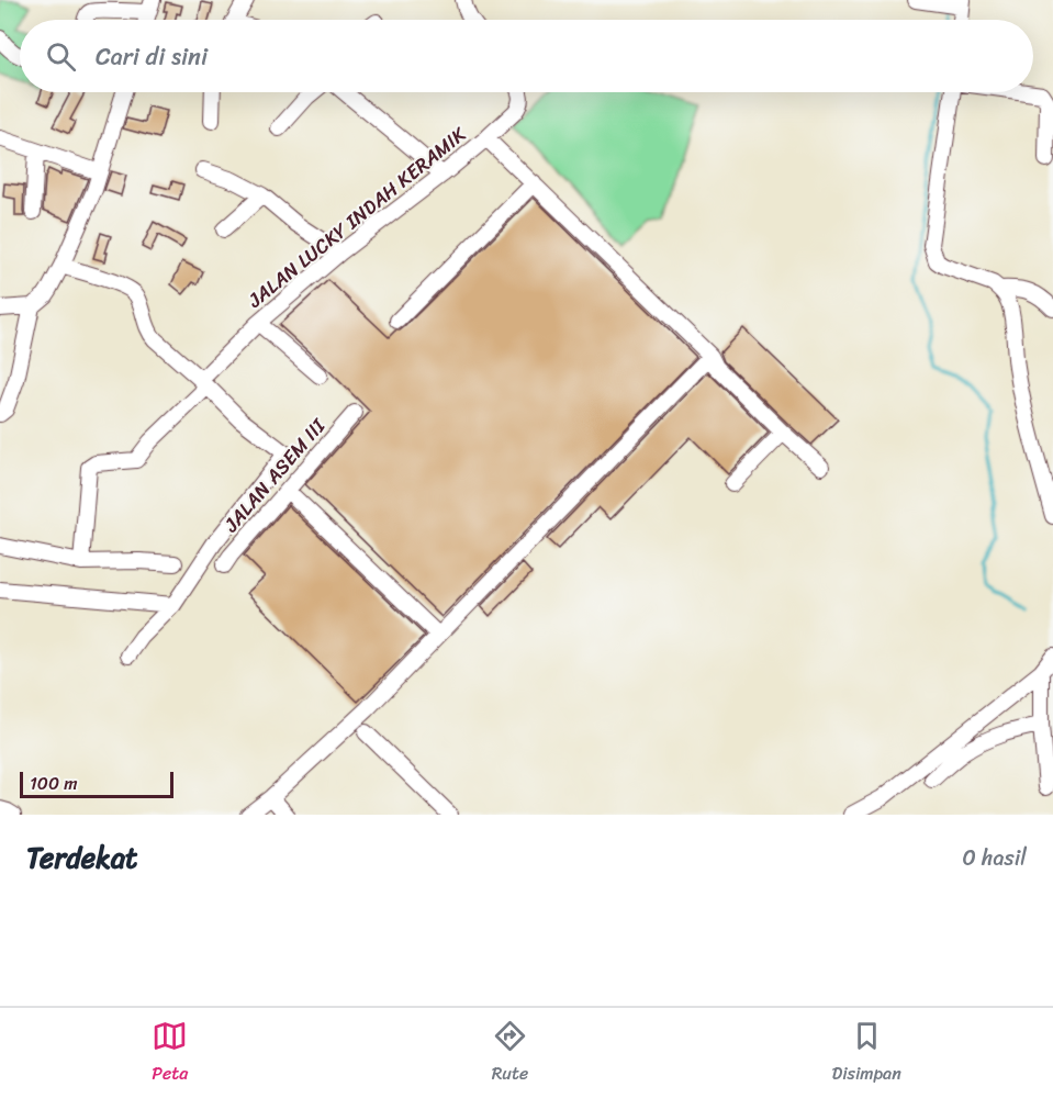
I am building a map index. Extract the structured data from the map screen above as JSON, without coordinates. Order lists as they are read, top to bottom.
{
  "streets": {
    "street": ["JALAN LUCKY INDAH KERAMIK", "JALAN ASEM III"]
  },
  "scale_bar": "100 m",
  "page": {
    "search": "Cari di sini",
    "scale": "100 m",
    "heading": ["Terdekat", "0 hasil"],
    "nav": ["Peta", "Rute", "Disimpan"]
  }
}
